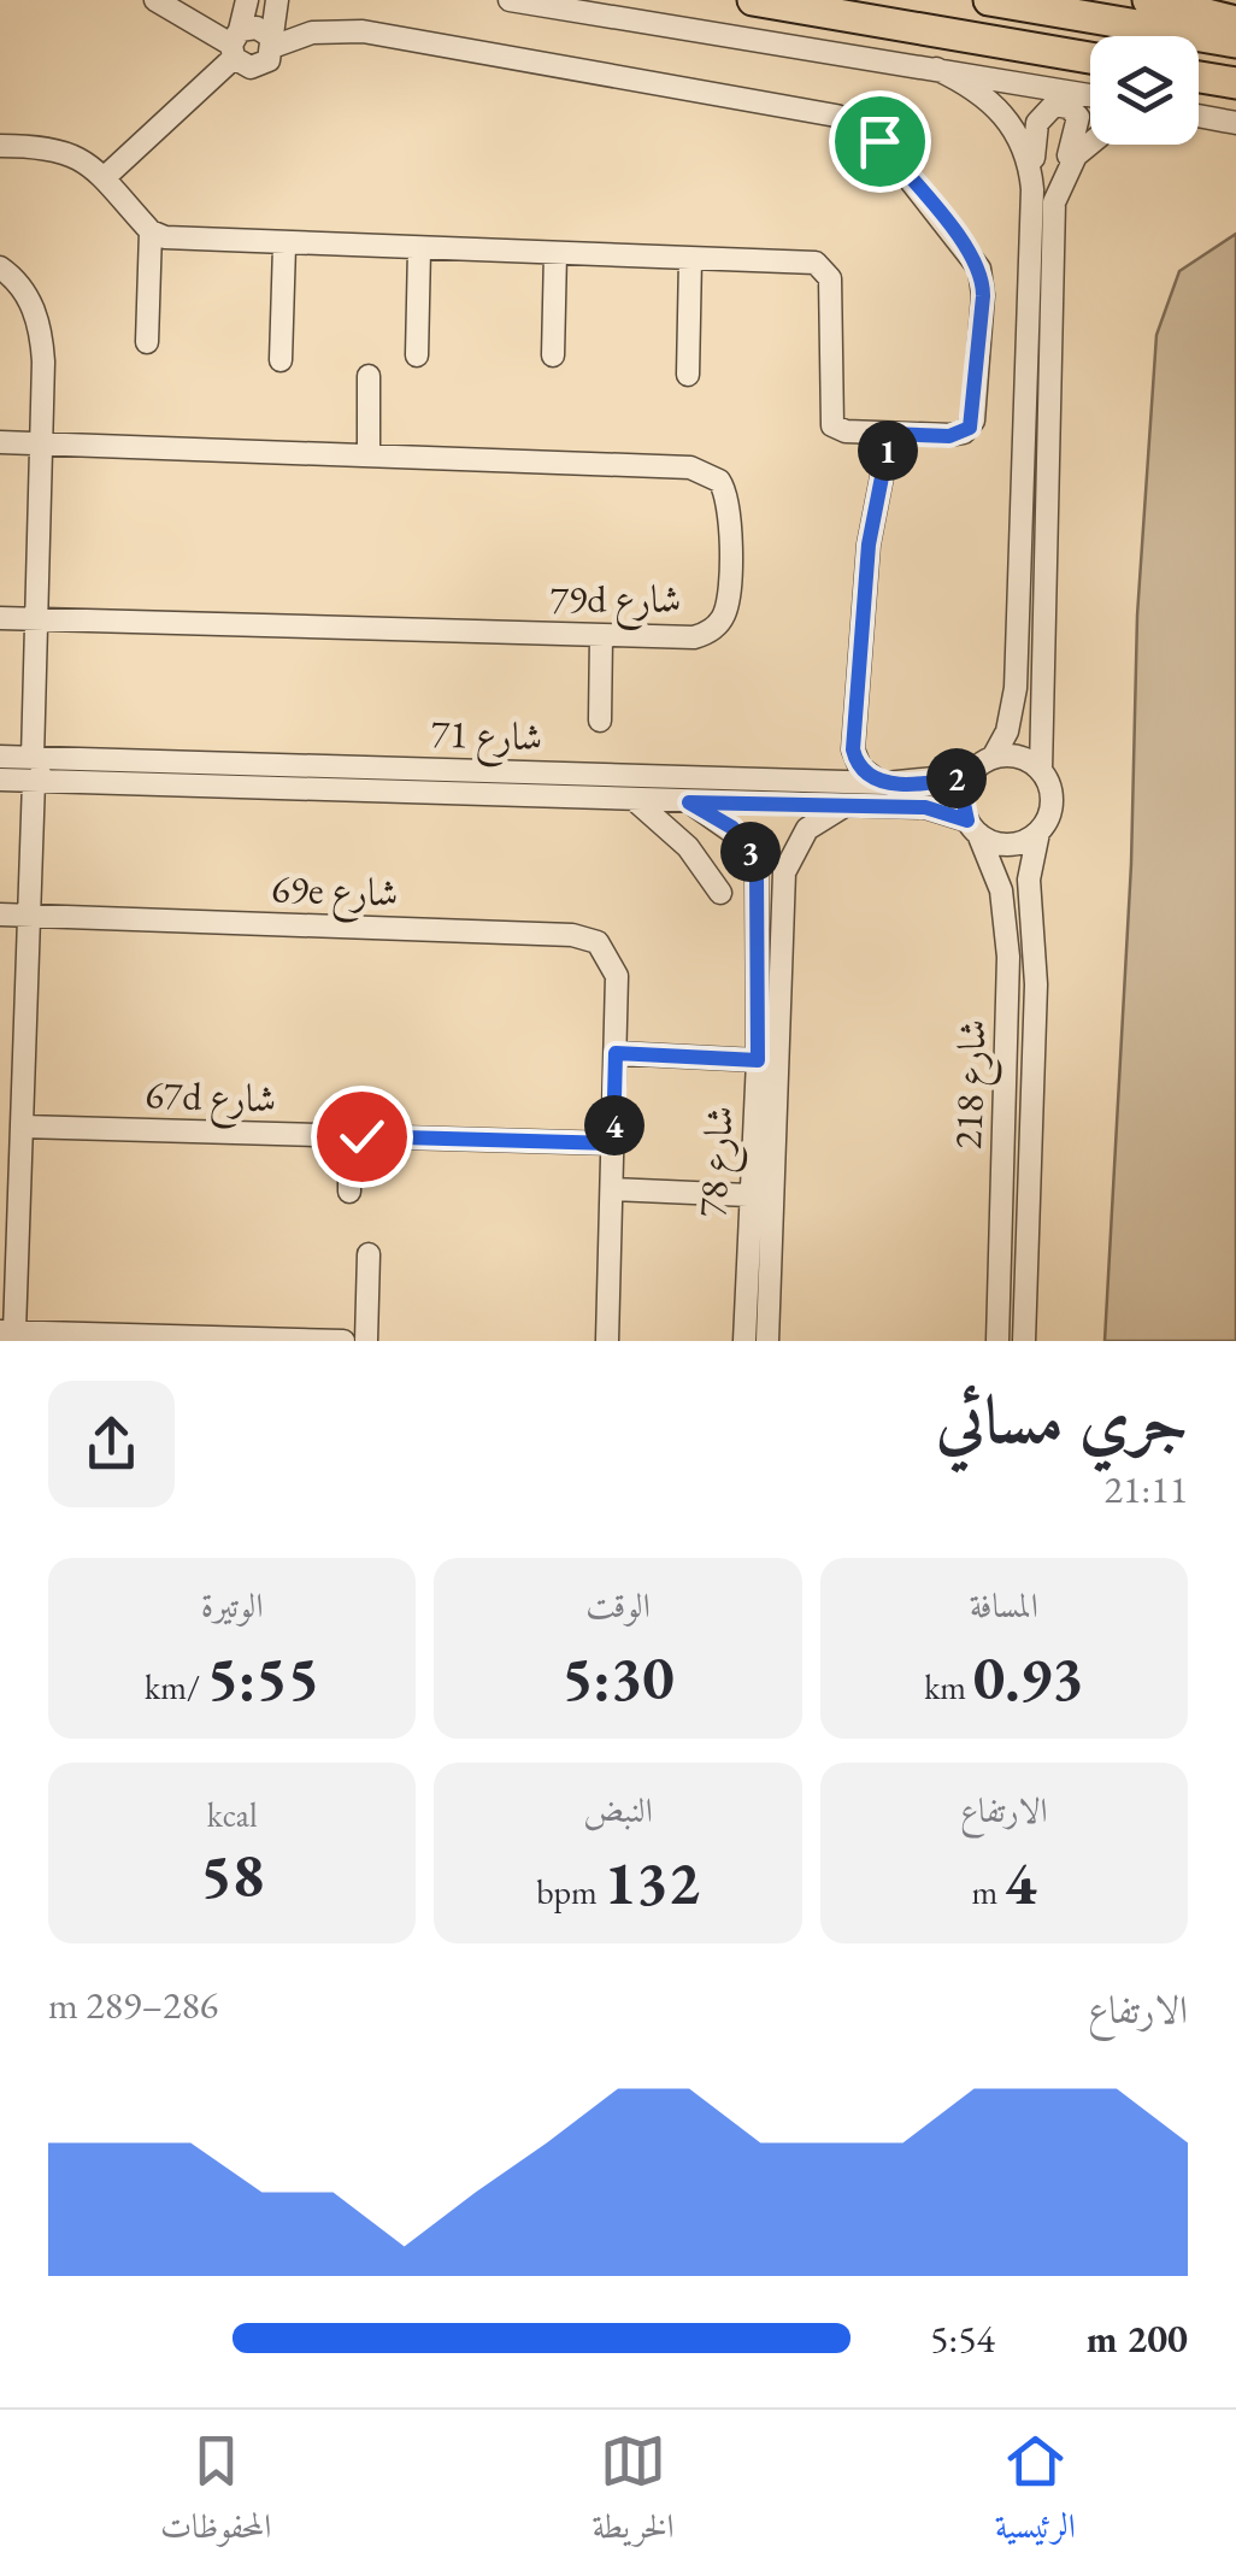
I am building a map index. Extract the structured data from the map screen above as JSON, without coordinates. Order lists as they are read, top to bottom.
{
  "streets": {
    "street": [
      "79d شارع",
      "شارع 71",
      "69e شارع",
      "شارع 218",
      "67d شارع",
      "شارع 78"
    ]
  },
  "crossings": [
    ["شارع 71", "شارع 218"],
    ["شارع 71", "شارع 78"]
  ],
  "page": {
    "pins": [
      "1",
      "2",
      "3",
      "4"
    ],
    "heading": ["جري مسائي", "21:11"],
    "stats": [
      ["المسافة", "0.93 km"],
      ["الوقت", "5:30"],
      ["الوتيرة", "5:55 /km"],
      ["الارتفاع", "4 m"],
      ["النبض", "132 bpm"],
      ["kcal", "58"]
    ],
    "chart": ["الارتفاع", "286–289 m"],
    "list": [
      {
        "name": "200 m",
        "note": "5:54"
      }
    ],
    "tabs": ["الرئيسية", "الخريطة", "المحفوظات"]
  }
}
